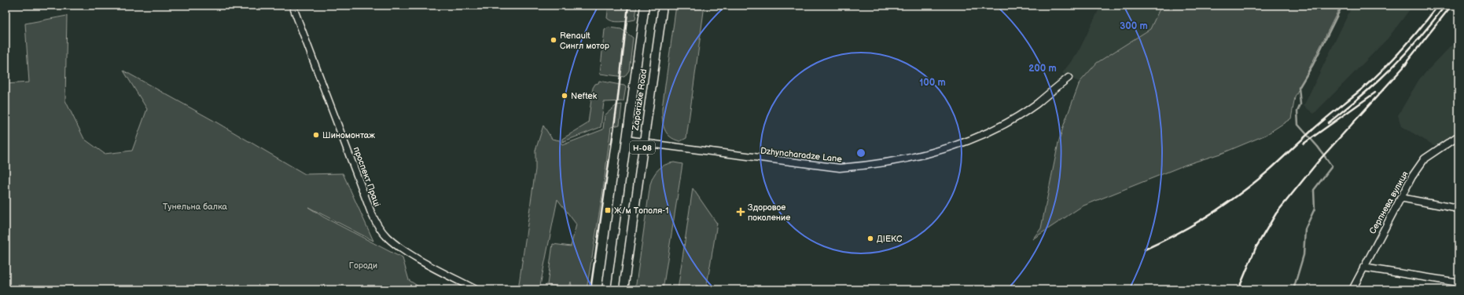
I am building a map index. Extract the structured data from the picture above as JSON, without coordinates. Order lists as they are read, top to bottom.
{
  "streets": {
    "main road": ["Zaporizke Road", "Н-08"],
    "street": ["Dzhyncharadze Lane", "проспект Праці", "Серпнева вулиця"]
  },
  "crossings": [
    ["Zaporizke Road", "Dzhyncharadze Lane"]
  ],
  "parks": ["Тунельна балка", "Городи"],
  "places": {
    "other": [
      "Renault Сингл мотор",
      "Neftek",
      "Шиномонтаж",
      "ДІЕКС"
    ],
    "transit": ["Ж/м Тополя-1"],
    "health": ["Здоровое поколение"]
  },
  "rings": ["300 m", "200 m", "100 m"]
}
